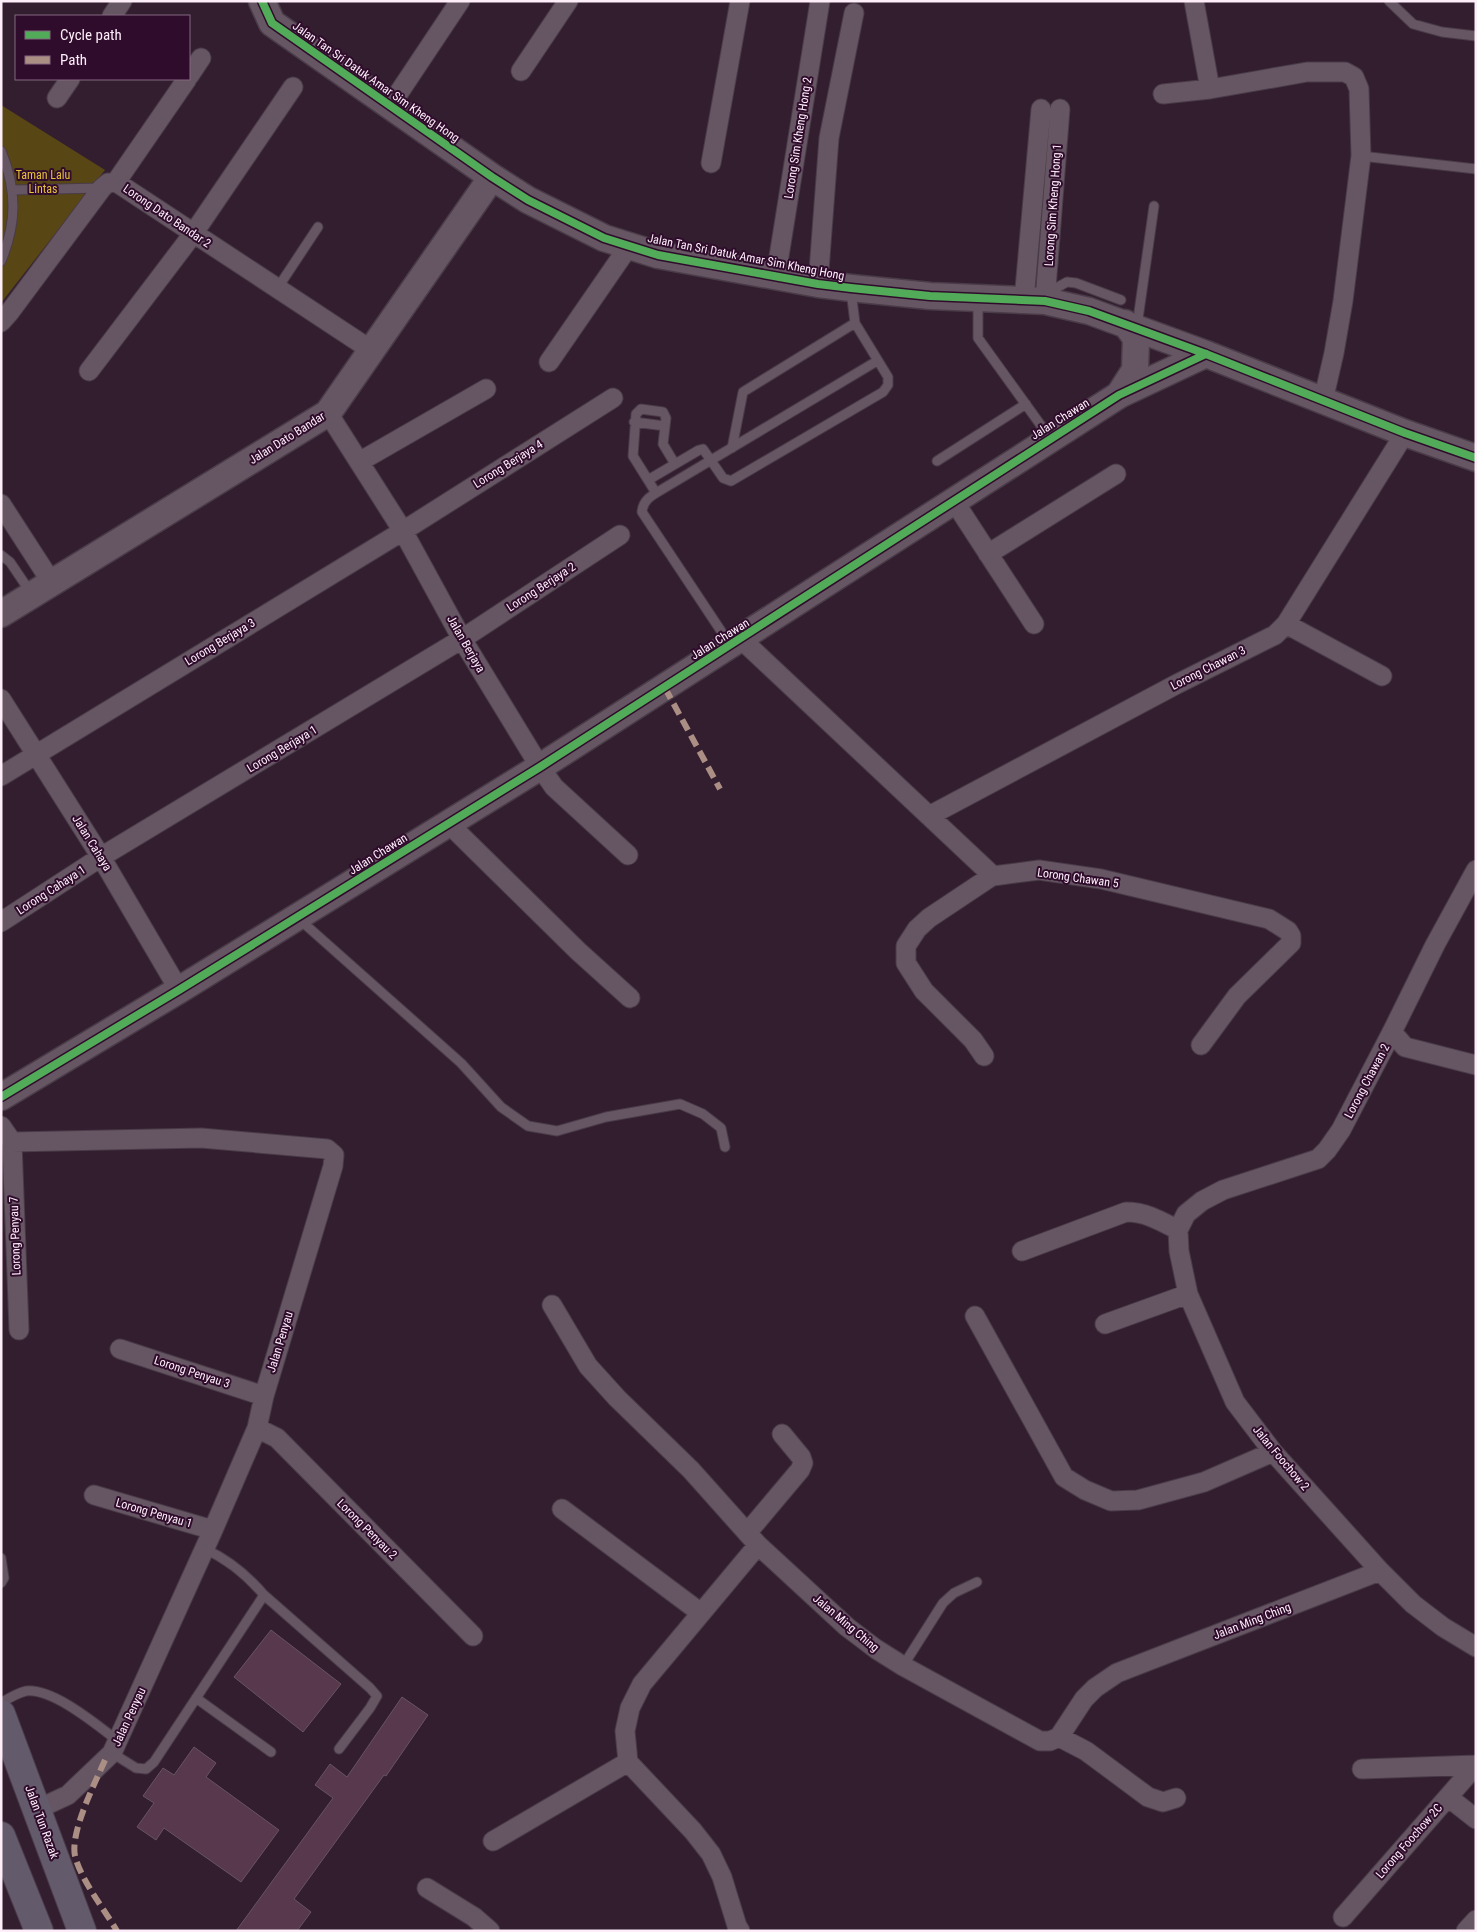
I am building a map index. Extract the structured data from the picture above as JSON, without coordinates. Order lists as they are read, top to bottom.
{
  "streets": {
    "highway": ["Jalan Tun Razak"],
    "street": [
      "Jalan Tan Sri Datuk Amar Sim Kheng Hong",
      "Lorong Sim Kheng Hong 2",
      "Lorong Sim Kheng Hong 1",
      "Lorong Dato Bandar 2",
      "Jalan Chawan",
      "Jalan Dato Bandar",
      "Lorong Berjaya 4",
      "Lorong Berjaya 2",
      "Lorong Berjaya 3",
      "Jalan Berjaya",
      "Lorong Chawan 3",
      "Lorong Berjaya 1",
      "Jalan Cahaya",
      "Lorong Chawan 5",
      "Lorong Cahaya 1",
      "Lorong Chawan 2",
      "Lorong Penyau 7",
      "Jalan Penyau",
      "Lorong Penyau 3",
      "Jalan Foochow 2",
      "Lorong Penyau 1",
      "Lorong Penyau 2",
      "Jalan Ming Ching",
      "Lorong Foochow 2C"
    ]
  },
  "crossings": [
    ["Jalan Tan Sri Datuk Amar Sim Kheng Hong", "Lorong Sim Kheng Hong 2"],
    ["Jalan Tan Sri Datuk Amar Sim Kheng Hong", "Lorong Sim Kheng Hong 1"],
    ["Jalan Tan Sri Datuk Amar Sim Kheng Hong", "Jalan Chawan"],
    ["Jalan Tan Sri Datuk Amar Sim Kheng Hong", "Jalan Dato Bandar"],
    ["Lorong Dato Bandar 2", "Jalan Dato Bandar"],
    ["Jalan Chawan", "Jalan Berjaya"],
    ["Jalan Chawan", "Jalan Cahaya"],
    ["Jalan Dato Bandar", "Jalan Berjaya"],
    ["Lorong Berjaya 4", "Lorong Berjaya 3"],
    ["Lorong Berjaya 4", "Jalan Berjaya"],
    ["Lorong Berjaya 2", "Jalan Berjaya"],
    ["Lorong Berjaya 2", "Lorong Berjaya 1"],
    ["Lorong Berjaya 3", "Jalan Berjaya"],
    ["Lorong Berjaya 3", "Jalan Cahaya"],
    ["Jalan Berjaya", "Lorong Berjaya 1"],
    ["Lorong Berjaya 1", "Jalan Cahaya"],
    ["Lorong Berjaya 1", "Lorong Cahaya 1"],
    ["Jalan Cahaya", "Lorong Cahaya 1"],
    ["Lorong Chawan 2", "Jalan Foochow 2"],
    ["Lorong Penyau 7", "Jalan Penyau"],
    ["Jalan Penyau", "Lorong Penyau 3"],
    ["Jalan Penyau", "Lorong Penyau 1"],
    ["Jalan Penyau", "Lorong Penyau 2"],
    ["Jalan Penyau", "Jalan Tun Razak"],
    ["Jalan Foochow 2", "Jalan Ming Ching"]
  ],
  "parks": ["Taman Lalu Lintas"],
  "legend": ["Cycle path", "Path"]
}
